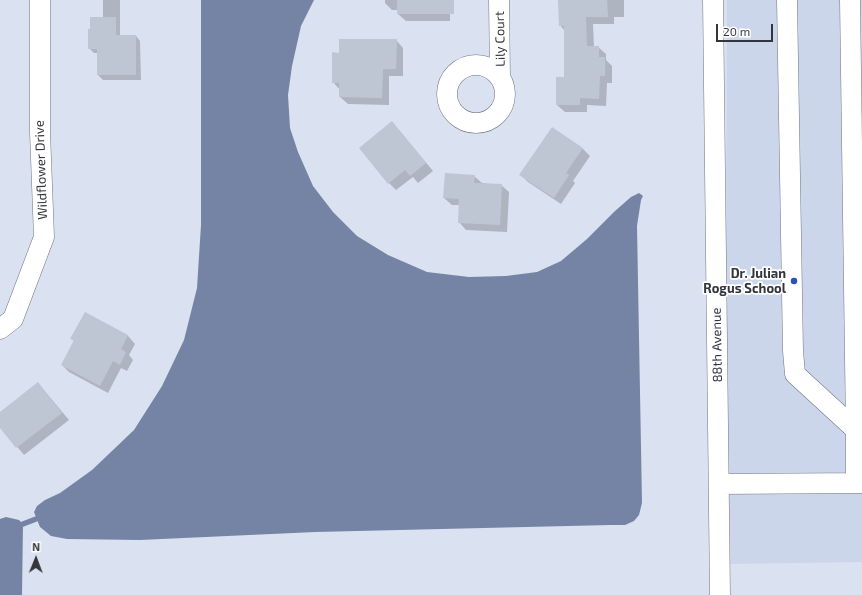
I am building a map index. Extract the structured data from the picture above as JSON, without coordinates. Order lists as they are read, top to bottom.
{
  "streets": {
    "street": ["Lily Court", "Wildflower Drive", "88th Avenue"]
  },
  "places": ["Dr. Julian Rogus School"],
  "scale_bar": "20 m",
  "north": "top"
}
